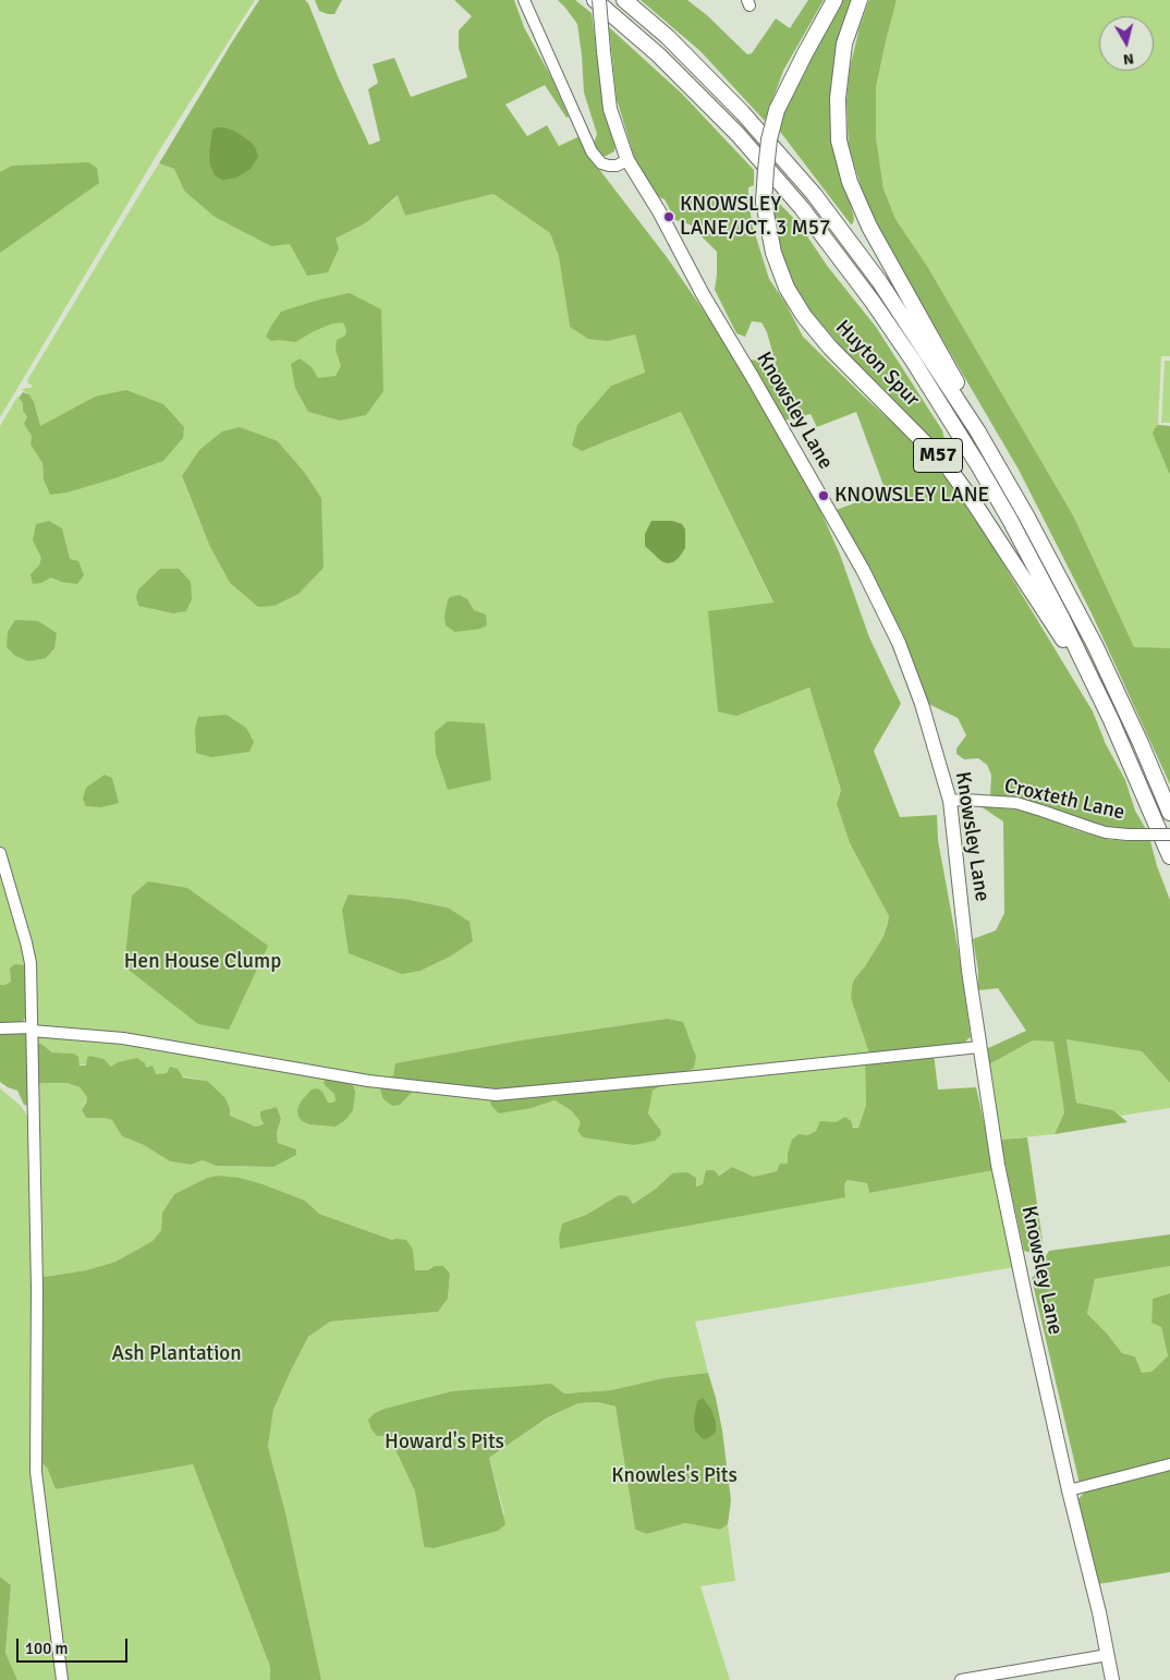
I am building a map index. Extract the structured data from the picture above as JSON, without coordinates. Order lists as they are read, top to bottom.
{
  "streets": {
    "highway": ["Huyton Spur", "M57"],
    "main road": ["Knowsley Lane"],
    "street": ["Croxteth Lane"]
  },
  "crossings": [
    ["Huyton Spur", "M57"],
    ["Knowsley Lane", "Croxteth Lane"]
  ],
  "parks": [
    "Hen House Clump",
    "Ash Plantation",
    "Howard's Pits",
    "Knowles's Pits"
  ],
  "places": ["KNOWSLEY LANE/JCT. 3 M57", "KNOWSLEY LANE"],
  "scale_bar": "100 m",
  "north": "bottom"
}
